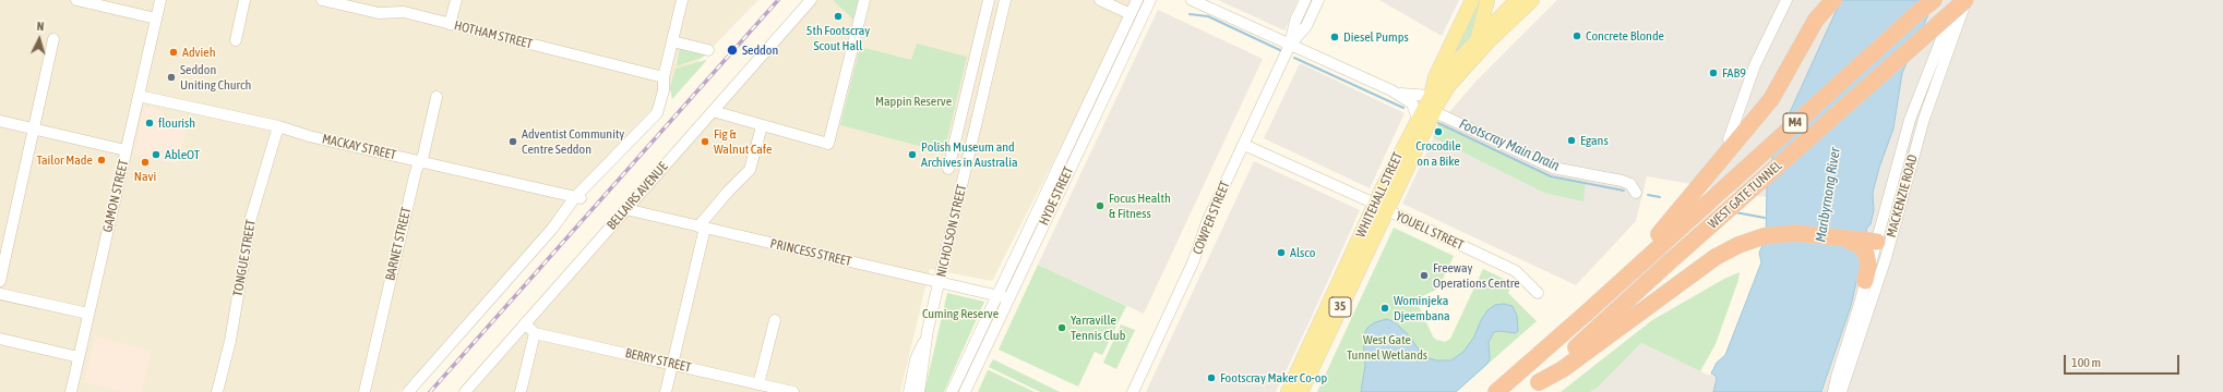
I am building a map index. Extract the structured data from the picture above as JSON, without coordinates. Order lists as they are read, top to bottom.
{
  "streets": {
    "highway": ["M4", "WEST GATE TUNNEL"],
    "main road": ["WHITEHALL STREET", "35"],
    "street": [
      "HOTHAM STREET",
      "MACKAY STREET",
      "GAMON STREET",
      "BELLAIRS AVENUE",
      "HYDE STREET",
      "MACKENZIE ROAD",
      "COWPER STREET",
      "NICHOLSON STREET",
      "YOUELL STREET",
      "BARNET STREET",
      "PRINCESS STREET",
      "TONGUE STREET",
      "BERRY STREET"
    ]
  },
  "crossings": [
    ["MACKAY STREET", "GAMON STREET"],
    ["MACKAY STREET", "BARNET STREET"],
    ["MACKAY STREET", "TONGUE STREET"],
    ["WHITEHALL STREET", "YOUELL STREET"],
    ["WHITEHALL STREET", "35"],
    ["WEST GATE TUNNEL", "MACKENZIE ROAD"],
    ["BELLAIRS AVENUE", "PRINCESS STREET"],
    ["HYDE STREET", "PRINCESS STREET"],
    ["COWPER STREET", "YOUELL STREET"],
    ["NICHOLSON STREET", "PRINCESS STREET"]
  ],
  "water": ["Footscray Main Drain", "Maribyrnong River"],
  "parks": ["Mappin Reserve", "Cuming Reserve", "West Gate Tunnel Wetlands"],
  "places": [
    "5th Footscray Scout Hall",
    "Concrete Blonde",
    "Diesel Pumps",
    "Seddon",
    "Advieh",
    "FAB9",
    "Seddon Uniting Church",
    "flourish",
    "Crocodile on a Bike",
    "Egans",
    "Adventist Community Centre Seddon",
    "Fig & Walnut Cafe",
    "AbleOT",
    "Polish Museum and Archives in Australia",
    "Tailor Made",
    "Navi",
    "Focus Health & Fitness",
    "Alsco",
    "Freeway Operations Centre",
    "Wominjeka Djeembana",
    "Yarraville Tennis Club",
    "Footscray Maker Co-op"
  ],
  "scale_bar": "100 m",
  "north": "top"
}
